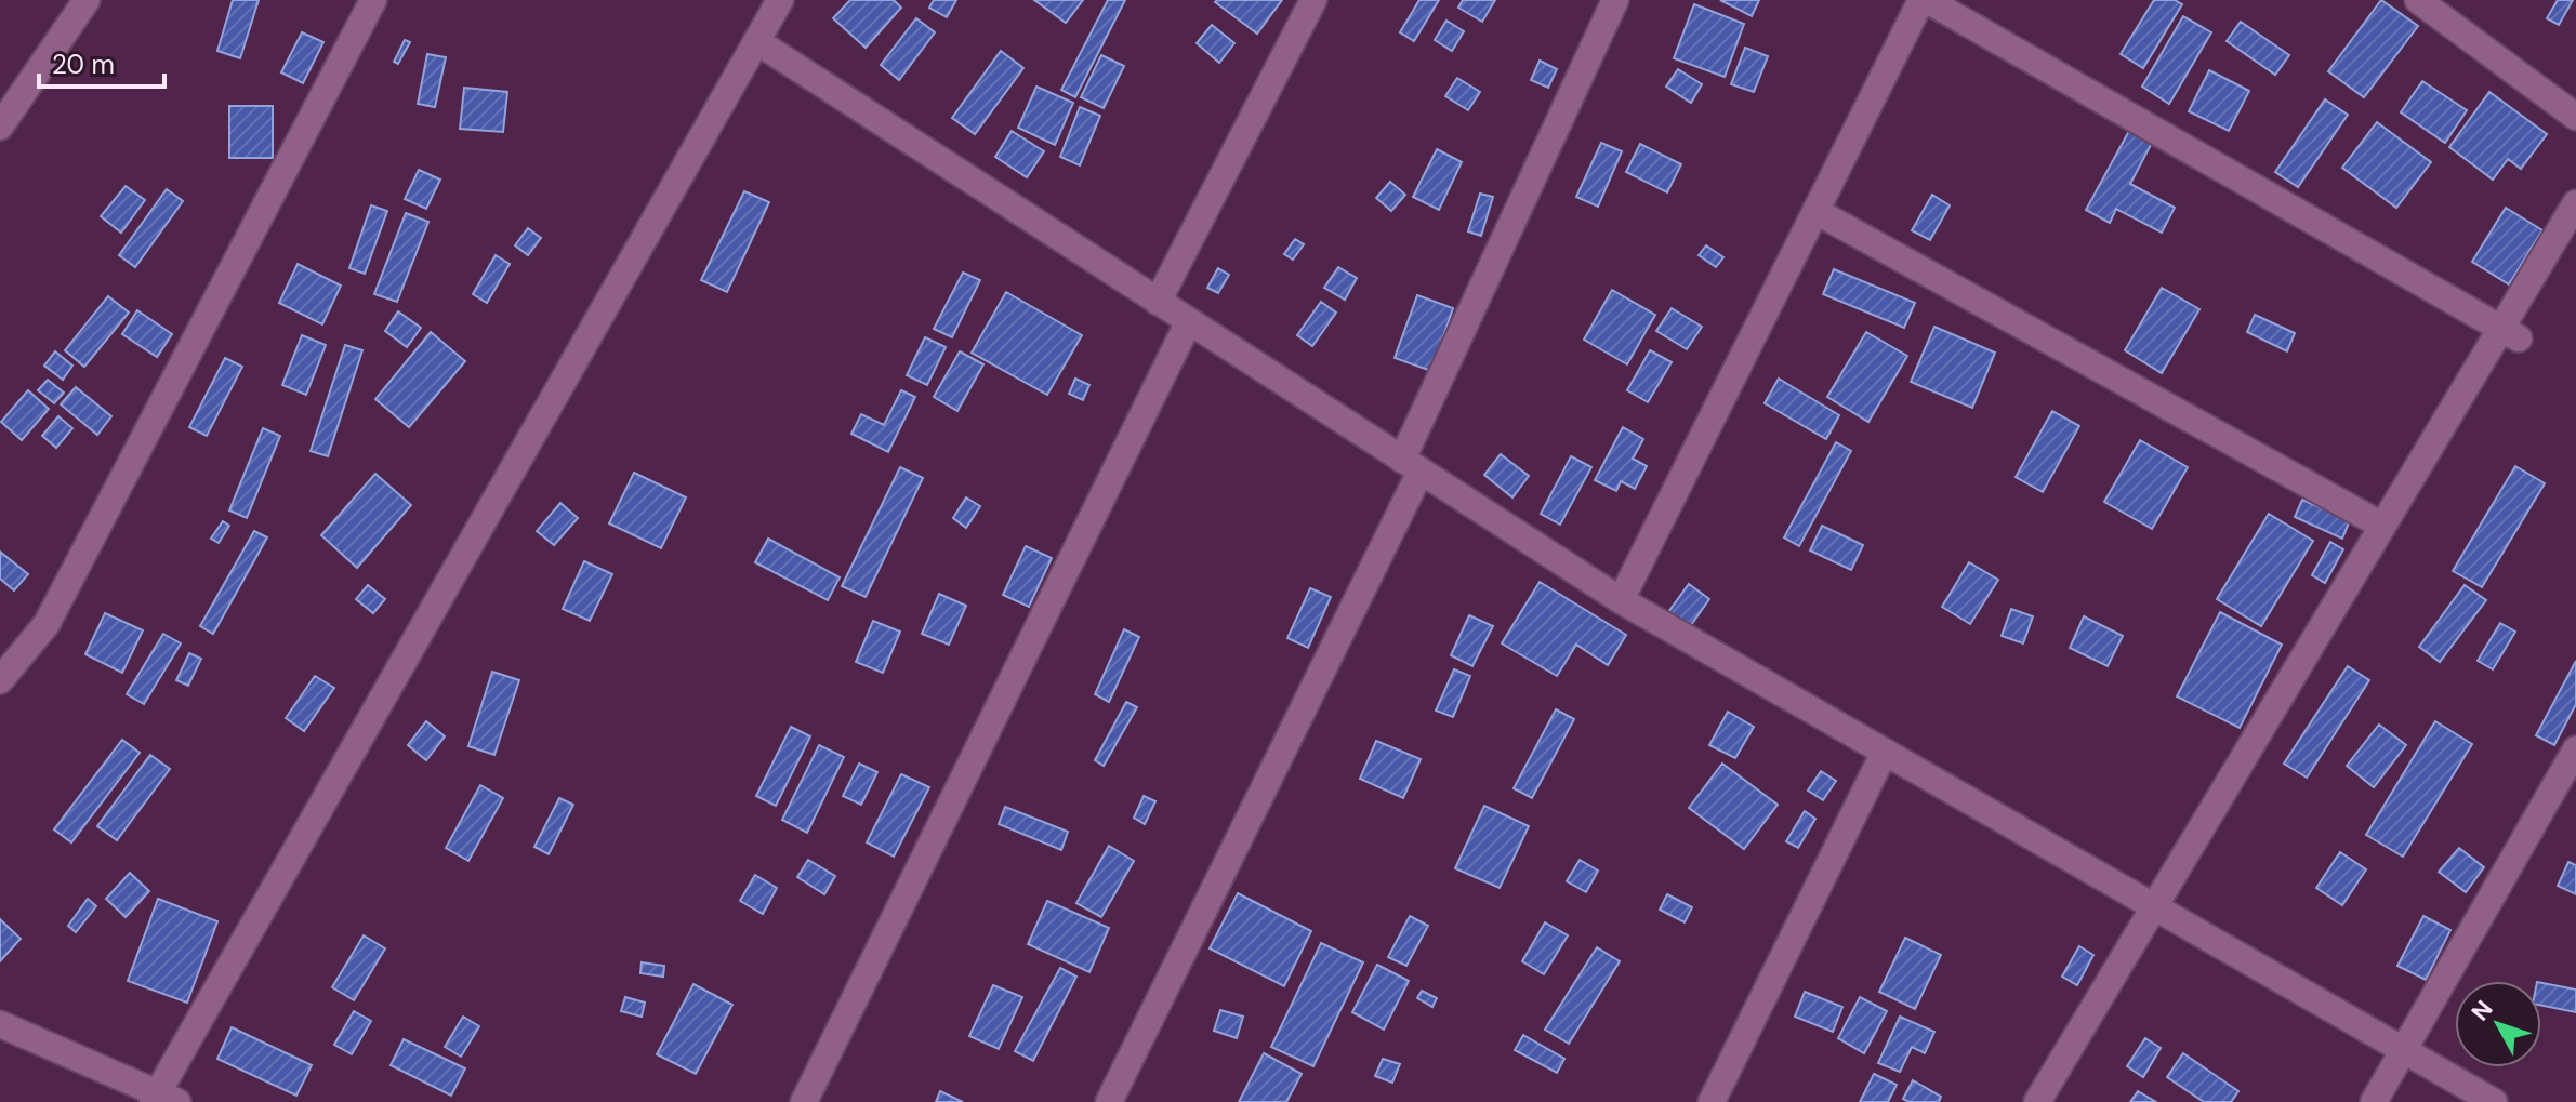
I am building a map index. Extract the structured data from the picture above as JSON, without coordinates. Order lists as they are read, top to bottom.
{
  "scale_bar": "20 m",
  "north": "top left"
}
